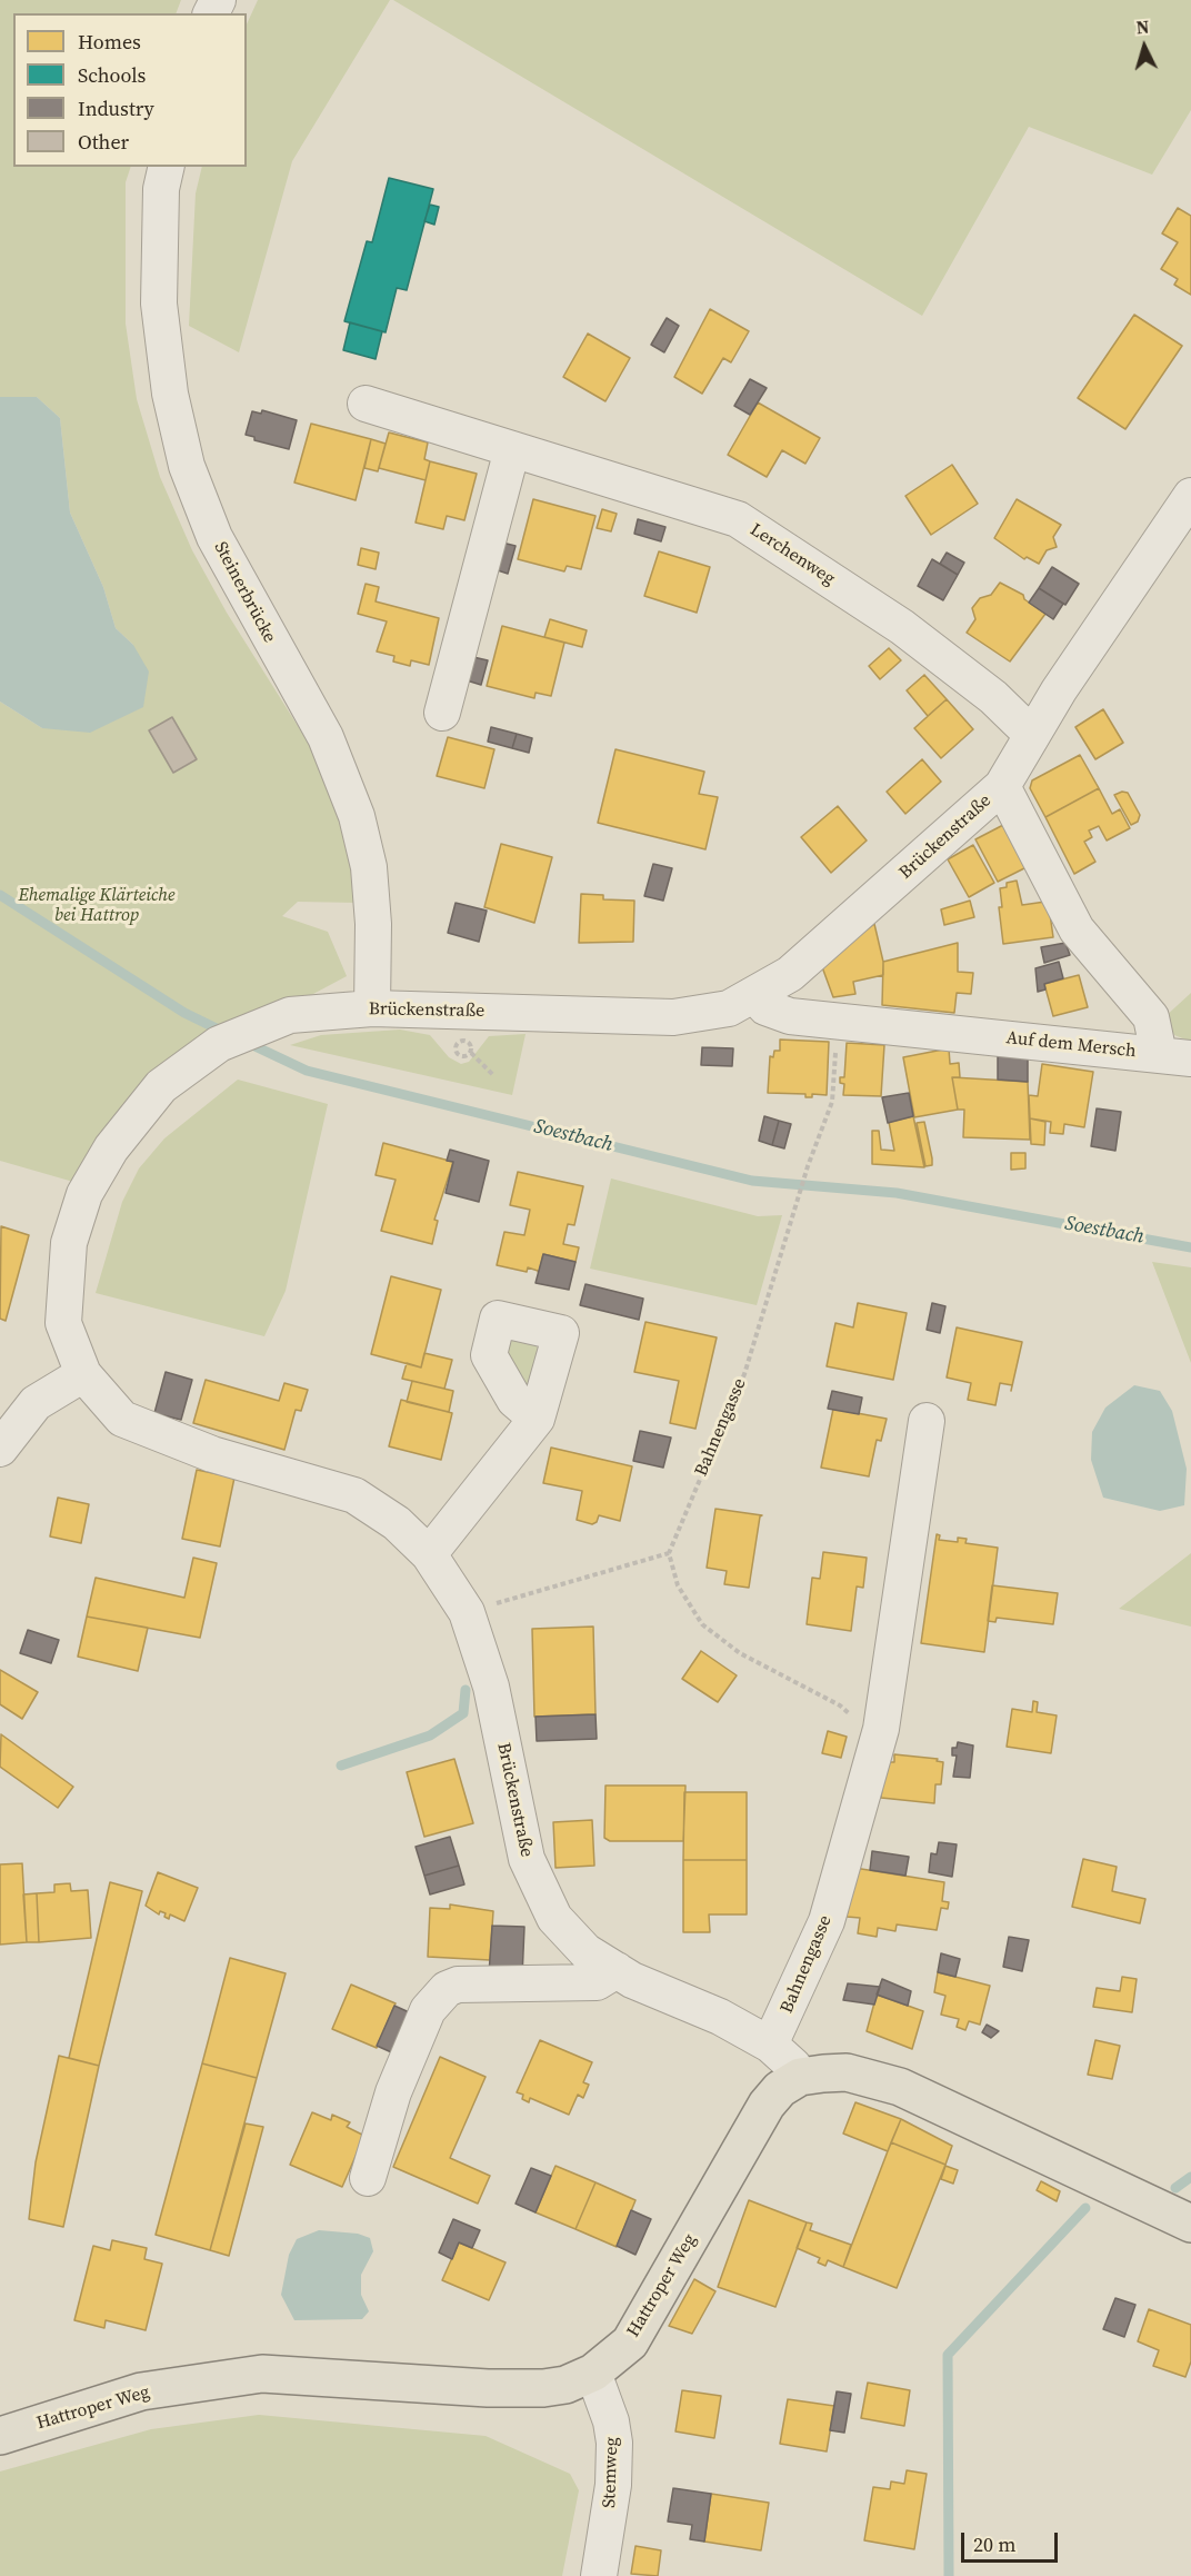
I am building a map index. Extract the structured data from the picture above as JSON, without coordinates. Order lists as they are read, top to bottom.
{
  "streets": {
    "main road": ["Hattroper Weg"],
    "street": [
      "Lerchenweg",
      "Steinerbrücke",
      "Brückenstraße",
      "Auf dem Mersch",
      "Bahnengasse",
      "Stemweg"
    ]
  },
  "crossings": [
    ["Lerchenweg", "Brückenstraße"],
    ["Steinerbrücke", "Brückenstraße"],
    ["Brückenstraße", "Auf dem Mersch"],
    ["Brückenstraße", "Bahnengasse"],
    ["Brückenstraße", "Hattroper Weg"],
    ["Auf dem Mersch", "Bahnengasse"],
    ["Hattroper Weg", "Stemweg"]
  ],
  "water": ["Soestbach"],
  "parks": ["Ehemalige Klärteiche bei Hattrop"],
  "legend": [
    "Homes",
    "Schools",
    "Industry",
    "Other"
  ],
  "scale_bar": "20 m",
  "north": "top"
}
